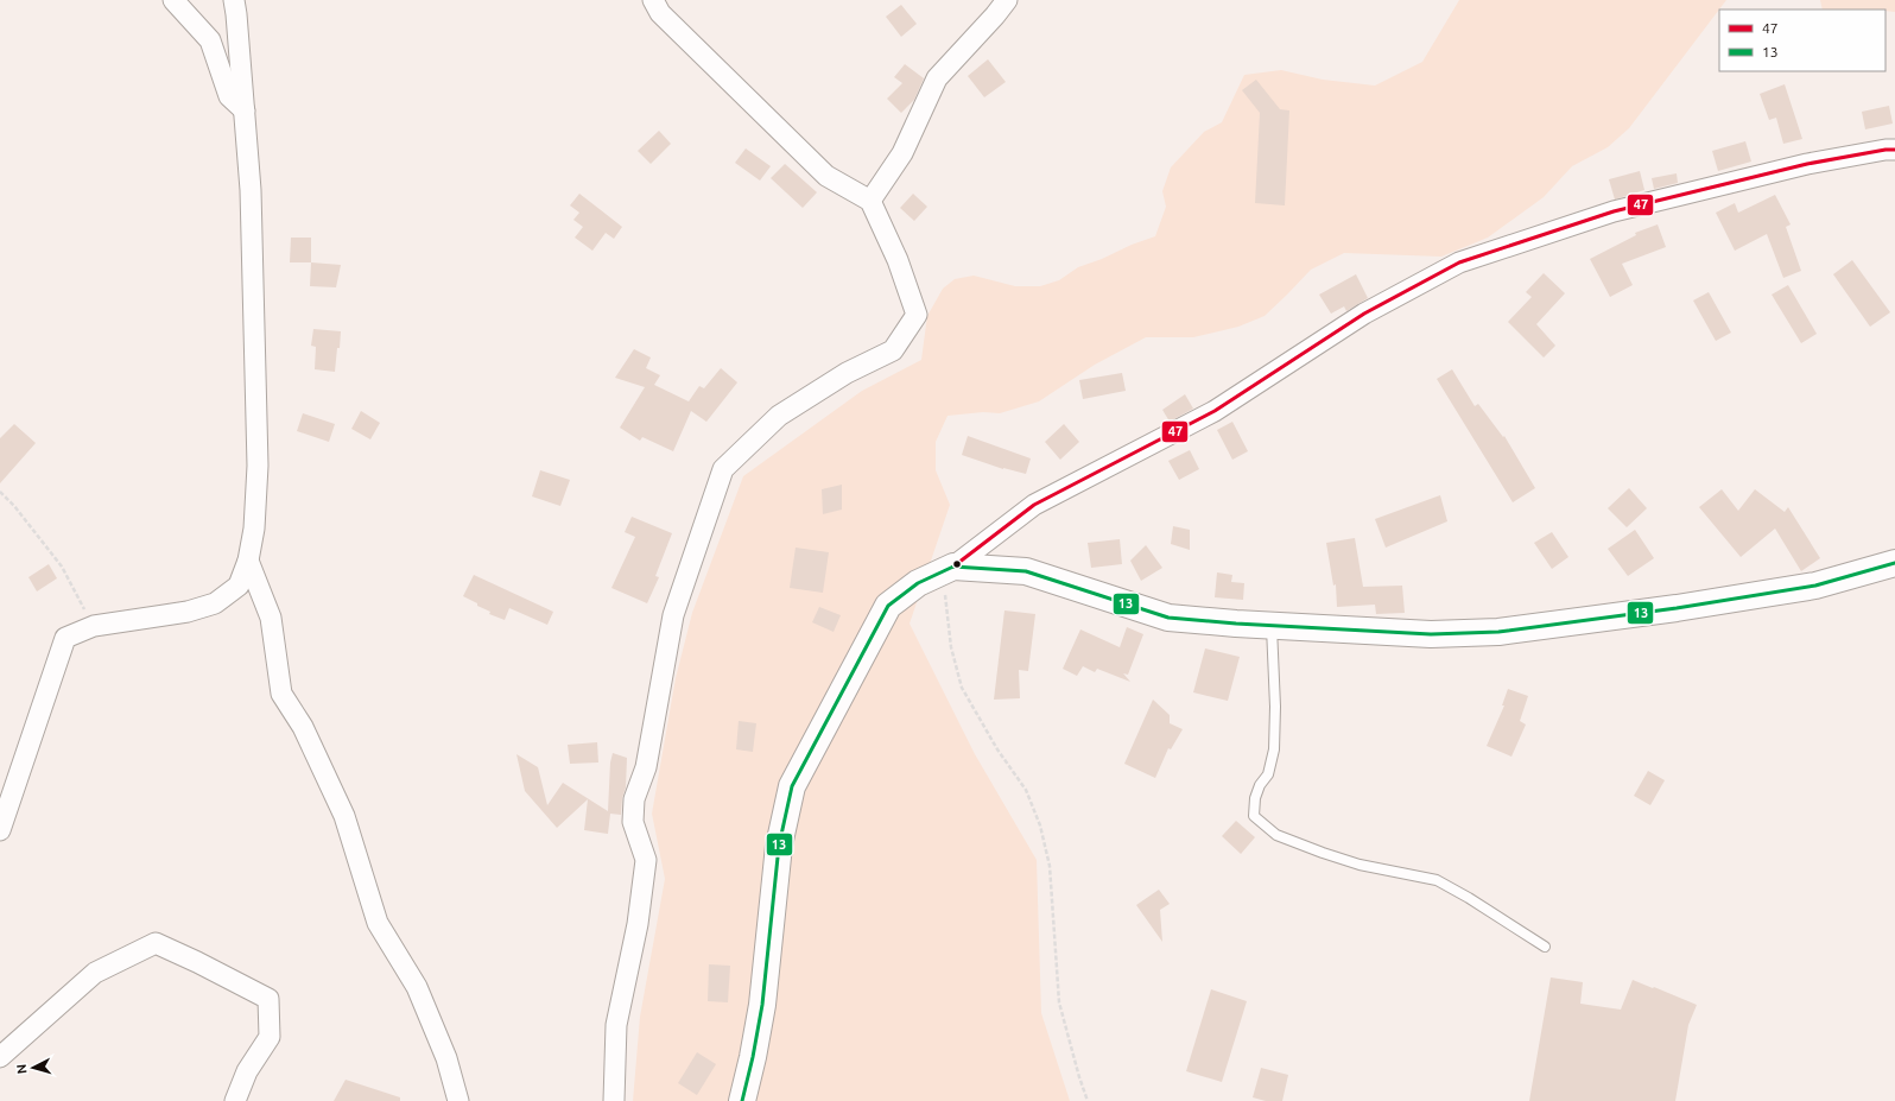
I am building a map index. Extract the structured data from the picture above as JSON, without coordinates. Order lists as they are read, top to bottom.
{
  "lines": ["transit line 47", "transit line 13"],
  "legend": ["47", "13"],
  "north": "left"
}
